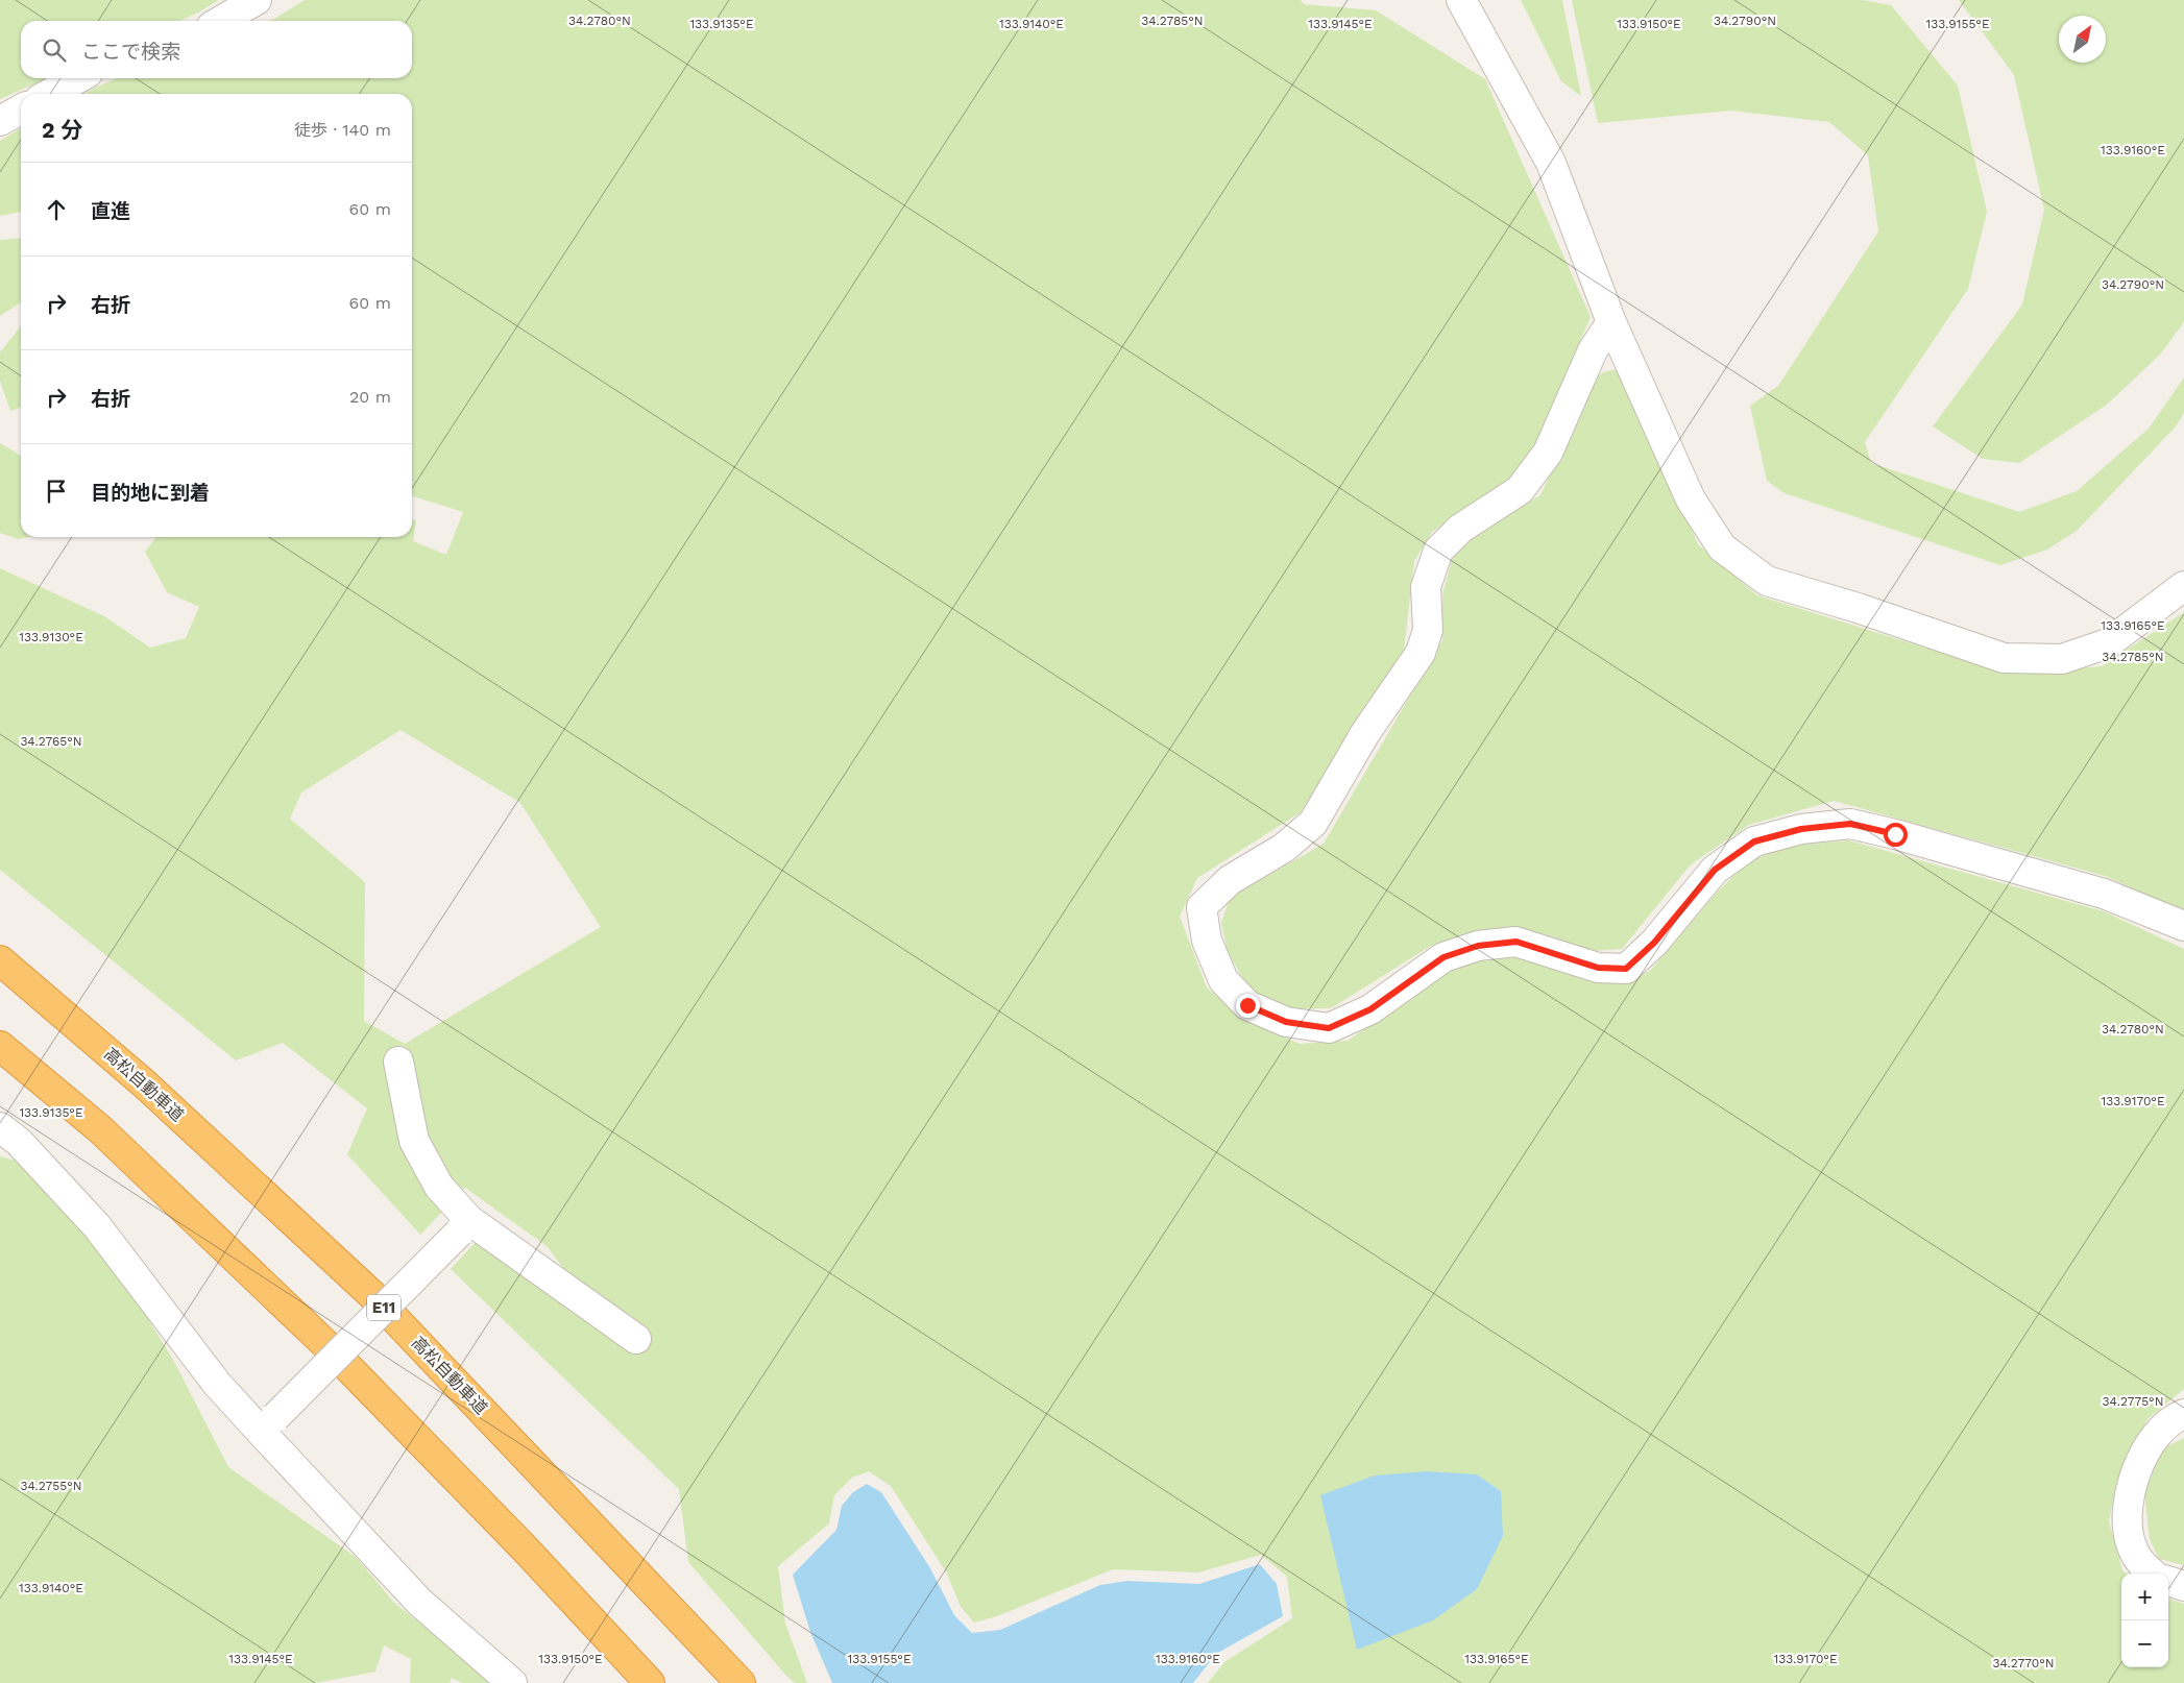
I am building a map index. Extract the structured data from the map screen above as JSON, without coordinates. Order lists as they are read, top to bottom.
{
  "streets": {
    "highway": ["高松自動車道", "E11"]
  },
  "north": "top right",
  "page": {
    "search": "ここで検索",
    "heading": ["2 分", "徒歩 · 140 m"],
    "list": [
      ["直進", "60 m"],
      ["右折", "60 m"],
      ["右折", "20 m"],
      "目的地に到着"
    ],
    "map_buttons": ["+", "−"]
  },
  "coordinates": [
    "34.2780°N",
    "34.2785°N",
    "34.2790°N",
    "133.9135°E",
    "133.9140°E",
    "133.9145°E",
    "133.9150°E",
    "133.9155°E",
    "133.9160°E",
    "133.9165°E",
    "133.9130°E",
    "34.2765°N",
    "133.9170°E",
    "34.2775°N",
    "34.2755°N",
    "34.2770°N"
  ]
}
